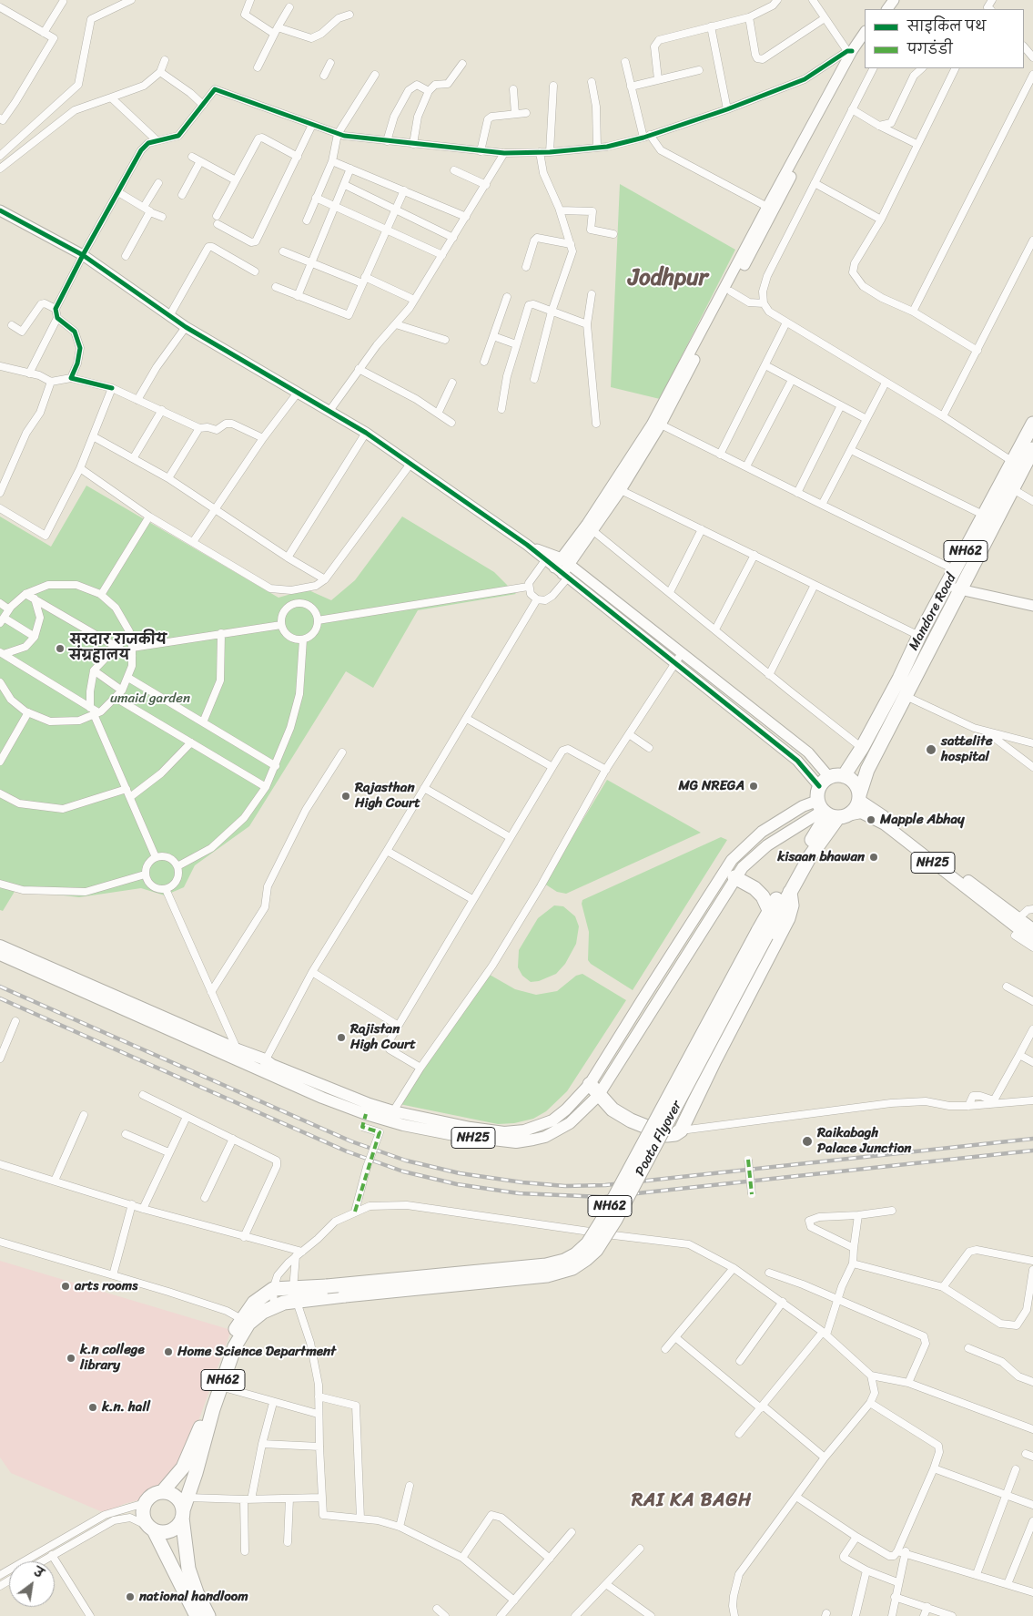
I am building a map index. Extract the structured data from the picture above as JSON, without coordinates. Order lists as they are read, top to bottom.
{
  "streets": {
    "highway": ["NH62", "Mandore Road", "Poata Flyover"],
    "main road": ["NH25"]
  },
  "crossings": [
    ["NH62", "Mandore Road"],
    ["NH62", "NH25"],
    ["NH62", "Poata Flyover"],
    ["Mandore Road", "NH25"]
  ],
  "districts": ["Jodhpur", "RAI KA BAGH"],
  "parks": ["umaid garden"],
  "places": [
    "सरदार राजकीय संग्रहालय",
    "sattelite hospital",
    "MG NREGA",
    "Rajasthan High Court",
    "Mapple Abhay",
    "kisaan bhawan",
    "Rajistan High Court",
    "Raikabagh Palace Junction",
    "arts rooms",
    "Home Science Department",
    "k.n college library",
    "k.n. hall",
    "national handloom"
  ],
  "legend": ["साइकिल पथ", "पगडंडी"],
  "north": "top right"
}
